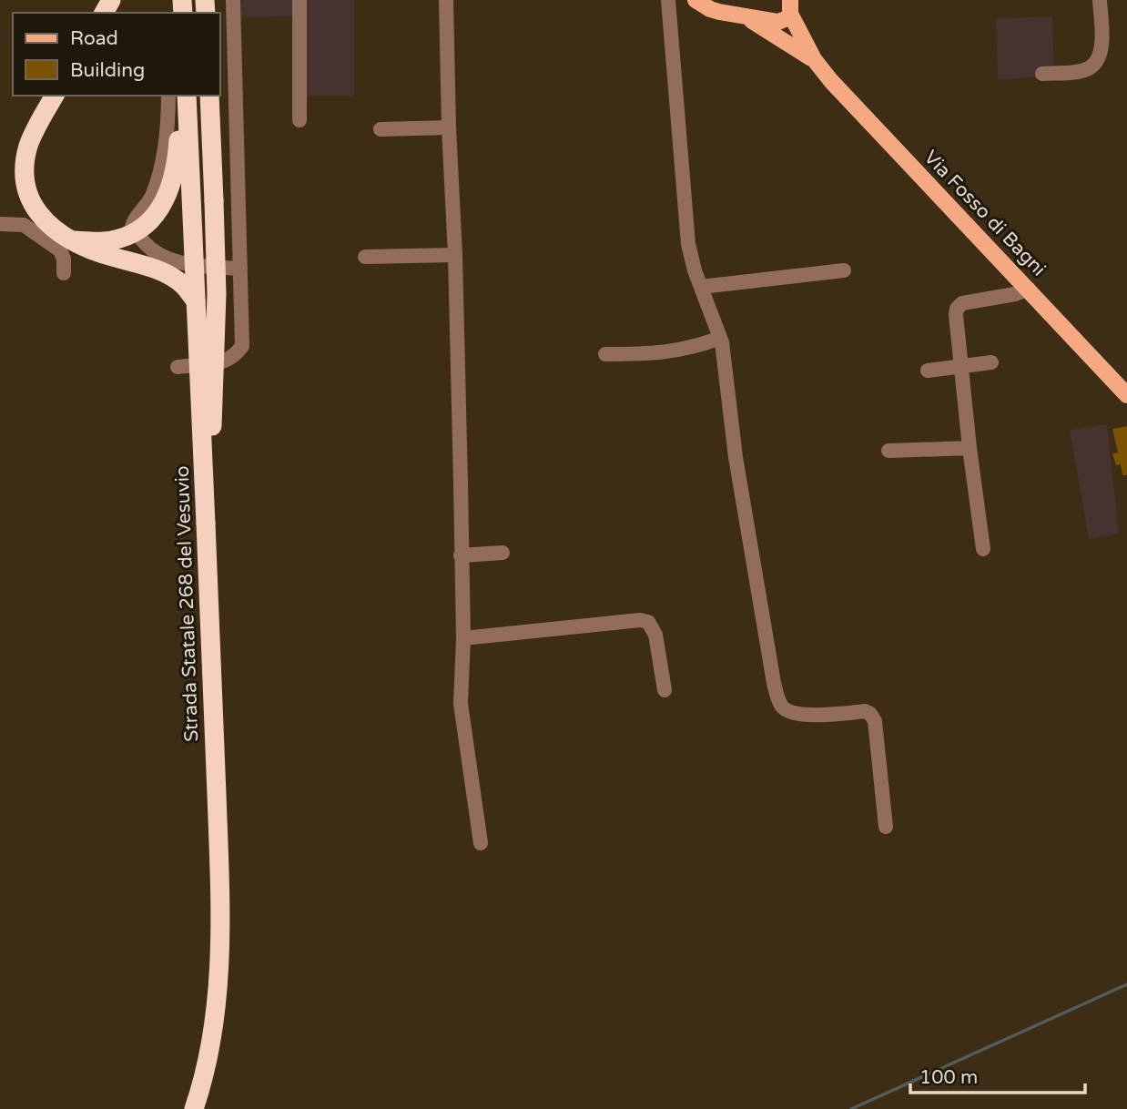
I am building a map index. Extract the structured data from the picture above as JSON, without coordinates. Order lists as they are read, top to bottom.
{
  "streets": {
    "highway": ["Strada Statale 268 del Vesuvio"],
    "main road": ["Via Fosso di Bagni"]
  },
  "legend": ["Road", "Building"],
  "scale_bar": "100 m"
}
